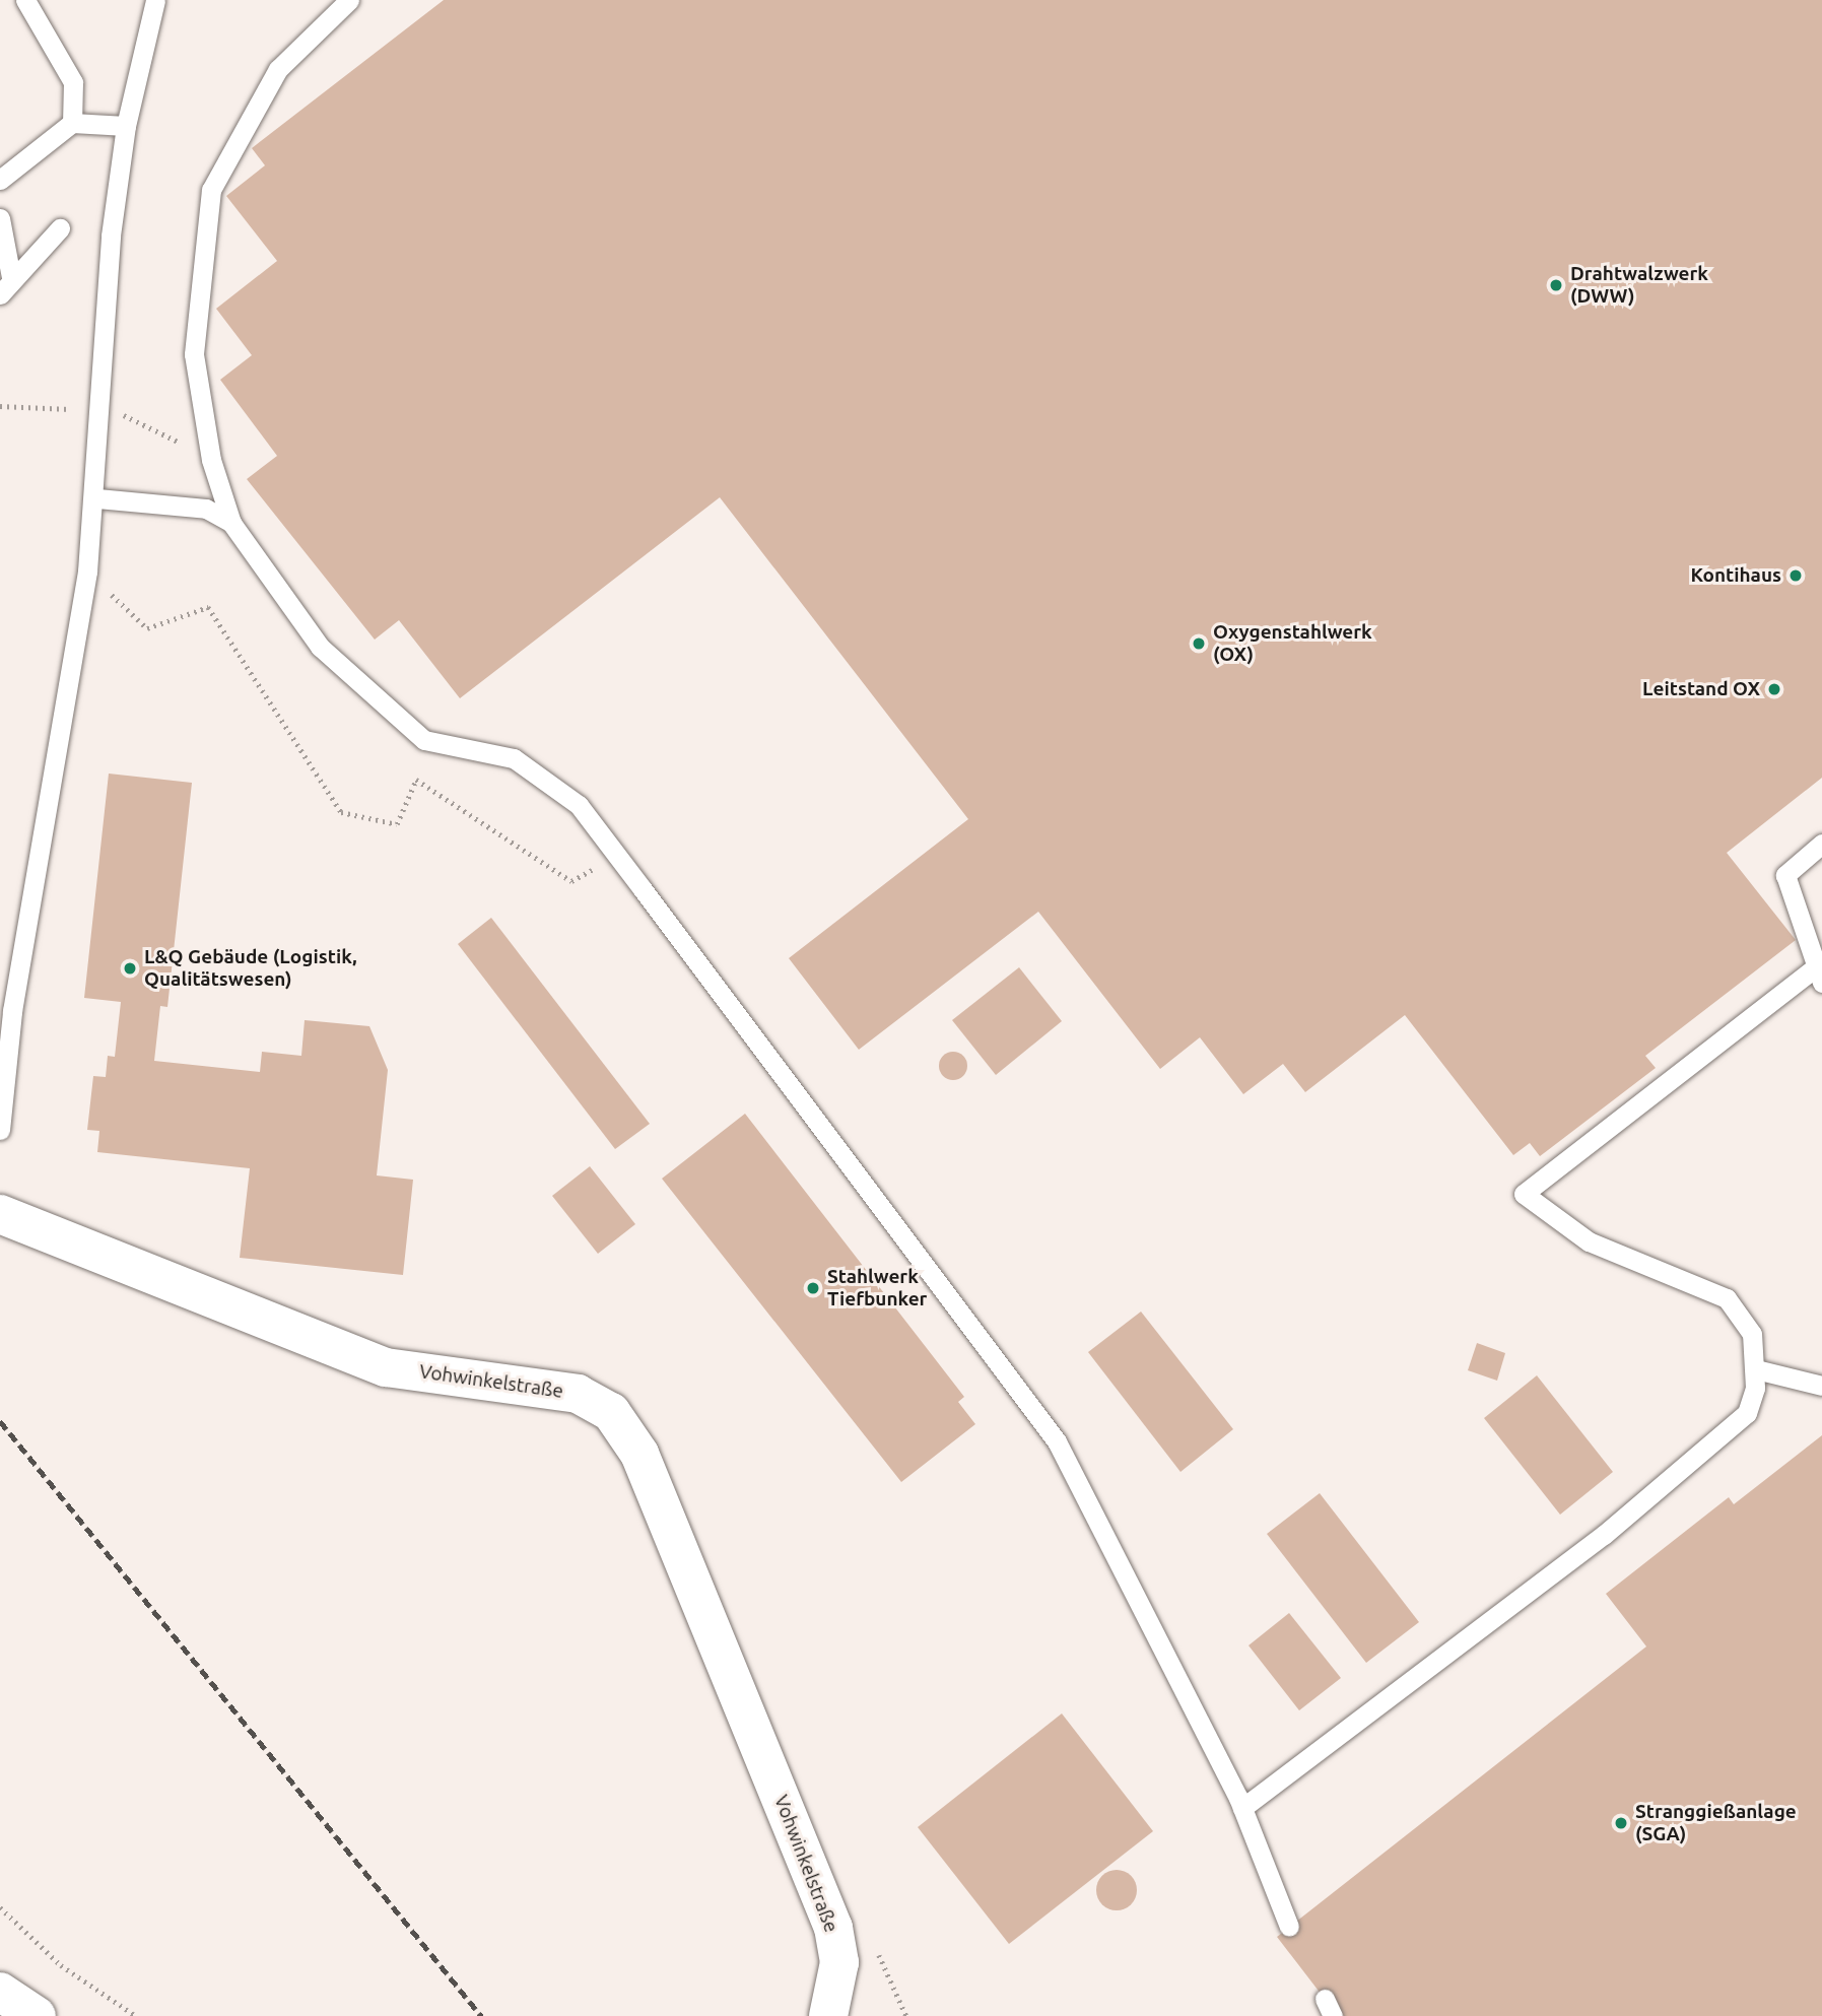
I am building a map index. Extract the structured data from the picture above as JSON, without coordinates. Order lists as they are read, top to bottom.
{
  "streets": {
    "street": ["Vohwinkelstraße"]
  },
  "places": [
    "Drahtwalzwerk (DWW)",
    "Kontihaus",
    "Oxygenstahlwerk (OX)",
    "Leitstand OX",
    "L&Q Gebäude (Logistik, Qualitätswesen)",
    "Stahlwerk Tiefbunker",
    "Stranggießanlage (SGA)"
  ]
}
